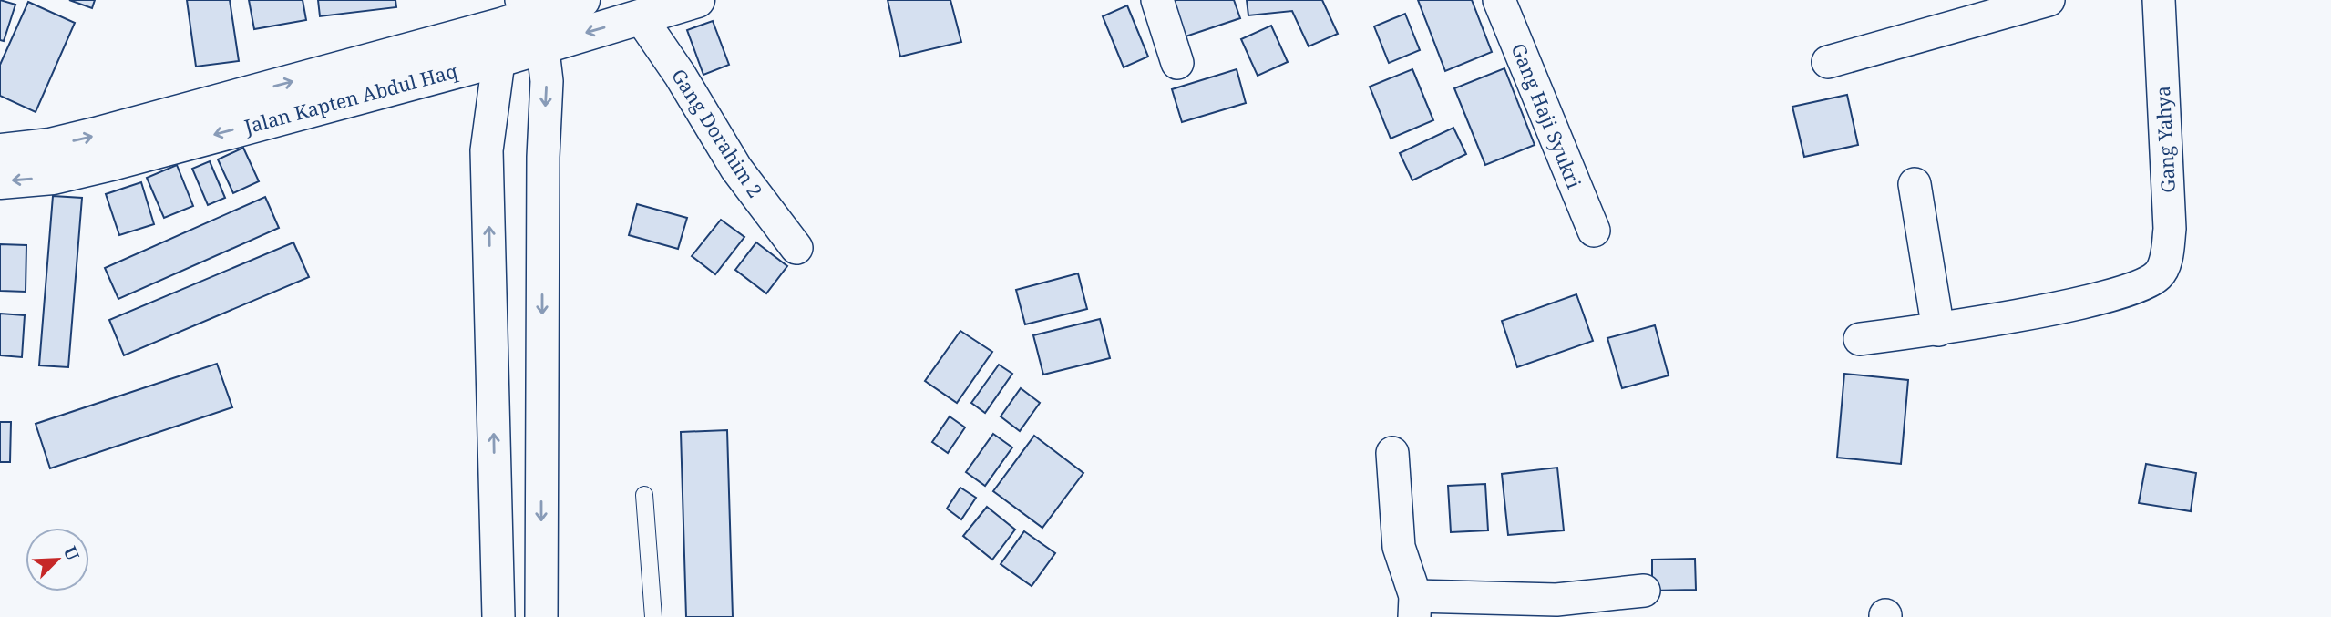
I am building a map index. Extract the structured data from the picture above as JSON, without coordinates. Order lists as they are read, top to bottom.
{
  "streets": {
    "street": [
      "Jalan Kapten Abdul Haq",
      "Gang Haji Syukri",
      "Gang Dorahim 2",
      "Gang Yahya"
    ]
  },
  "crossings": [
    ["Jalan Kapten Abdul Haq", "Gang Dorahim 2"]
  ],
  "north": "top right"
}
